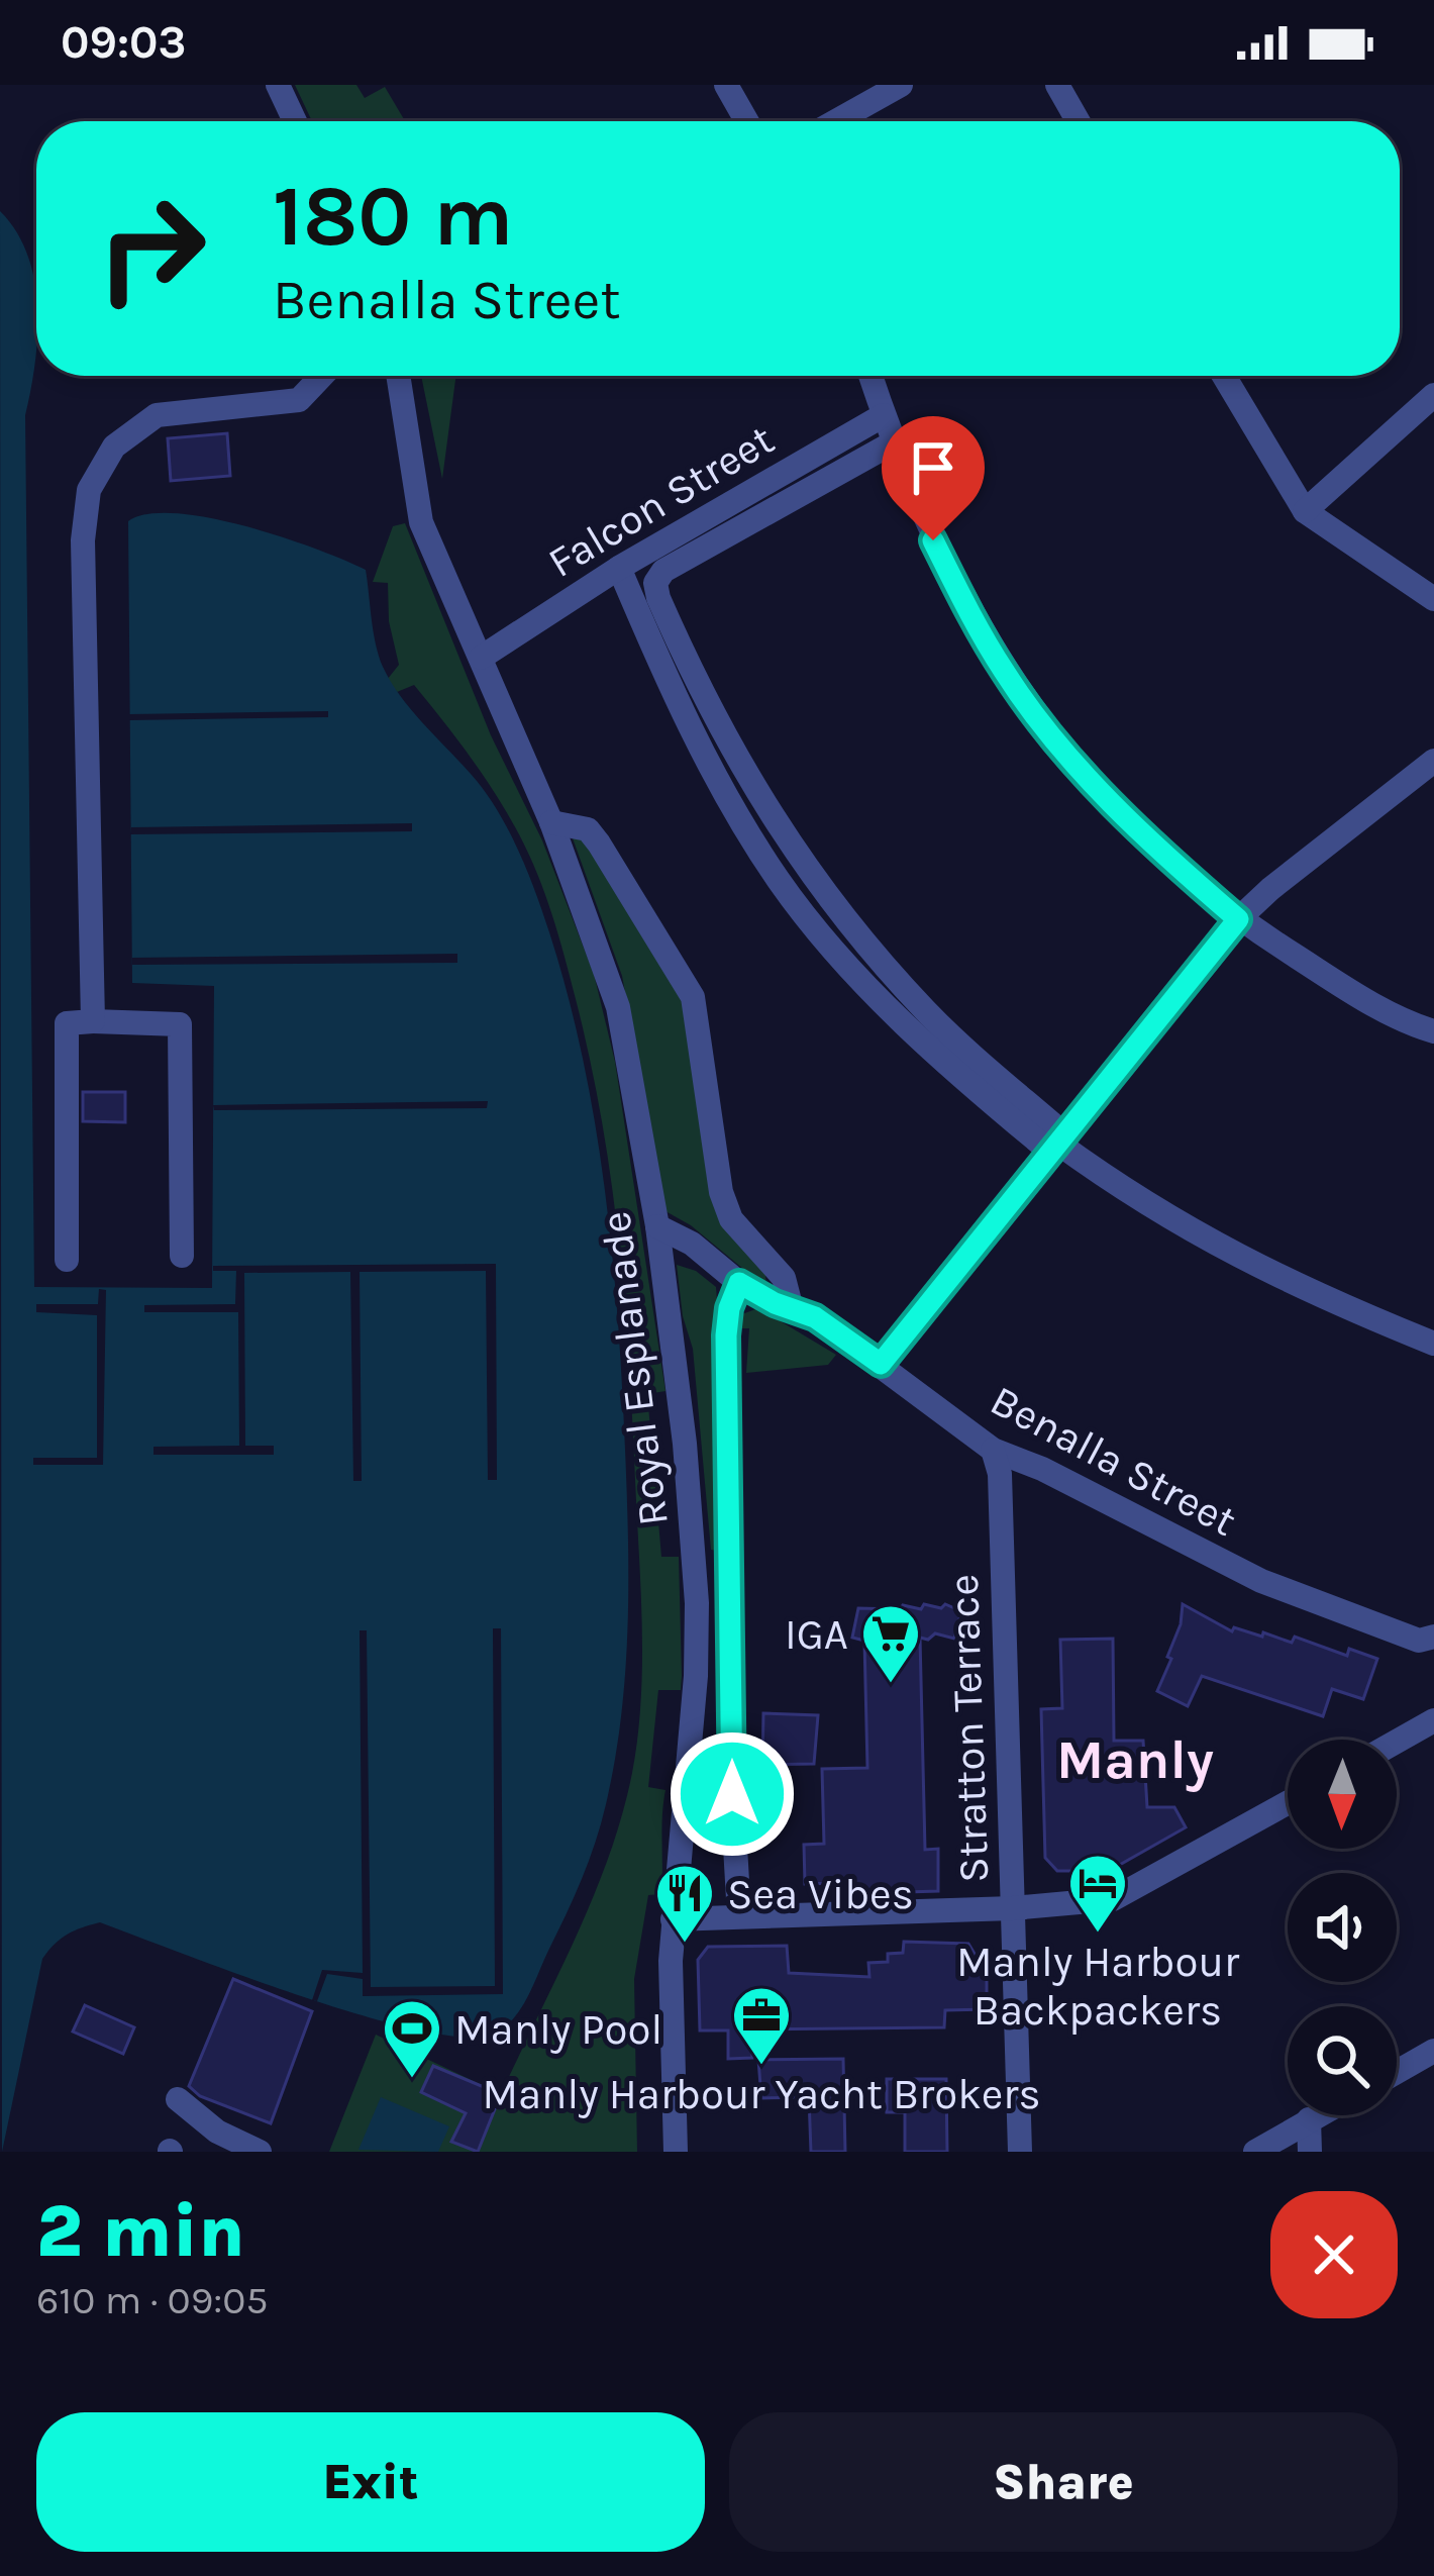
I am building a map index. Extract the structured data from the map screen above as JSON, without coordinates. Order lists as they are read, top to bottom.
{
  "streets": {
    "street": [
      "Falcon Street",
      "Royal Esplanade",
      "Benalla Street",
      "Stratton Terrace"
    ]
  },
  "crossings": [
    ["Falcon Street", "Royal Esplanade"],
    ["Royal Esplanade", "Benalla Street"],
    ["Benalla Street", "Stratton Terrace"]
  ],
  "districts": ["Manly"],
  "places": {
    "supermarket": ["IGA"],
    "hotel": ["Manly Harbour Backpackers"],
    "restaurant": ["Sea Vibes"],
    "office": ["Manly Harbour Yacht Brokers"],
    "sports": ["Manly Pool"]
  },
  "north": "bottom",
  "page": {
    "status": "09:03",
    "turn": ["180 m", "Benalla Street"],
    "heading": ["2 min", "610 m · 09:05"],
    "buttons": ["Exit", "Share"]
  }
}
